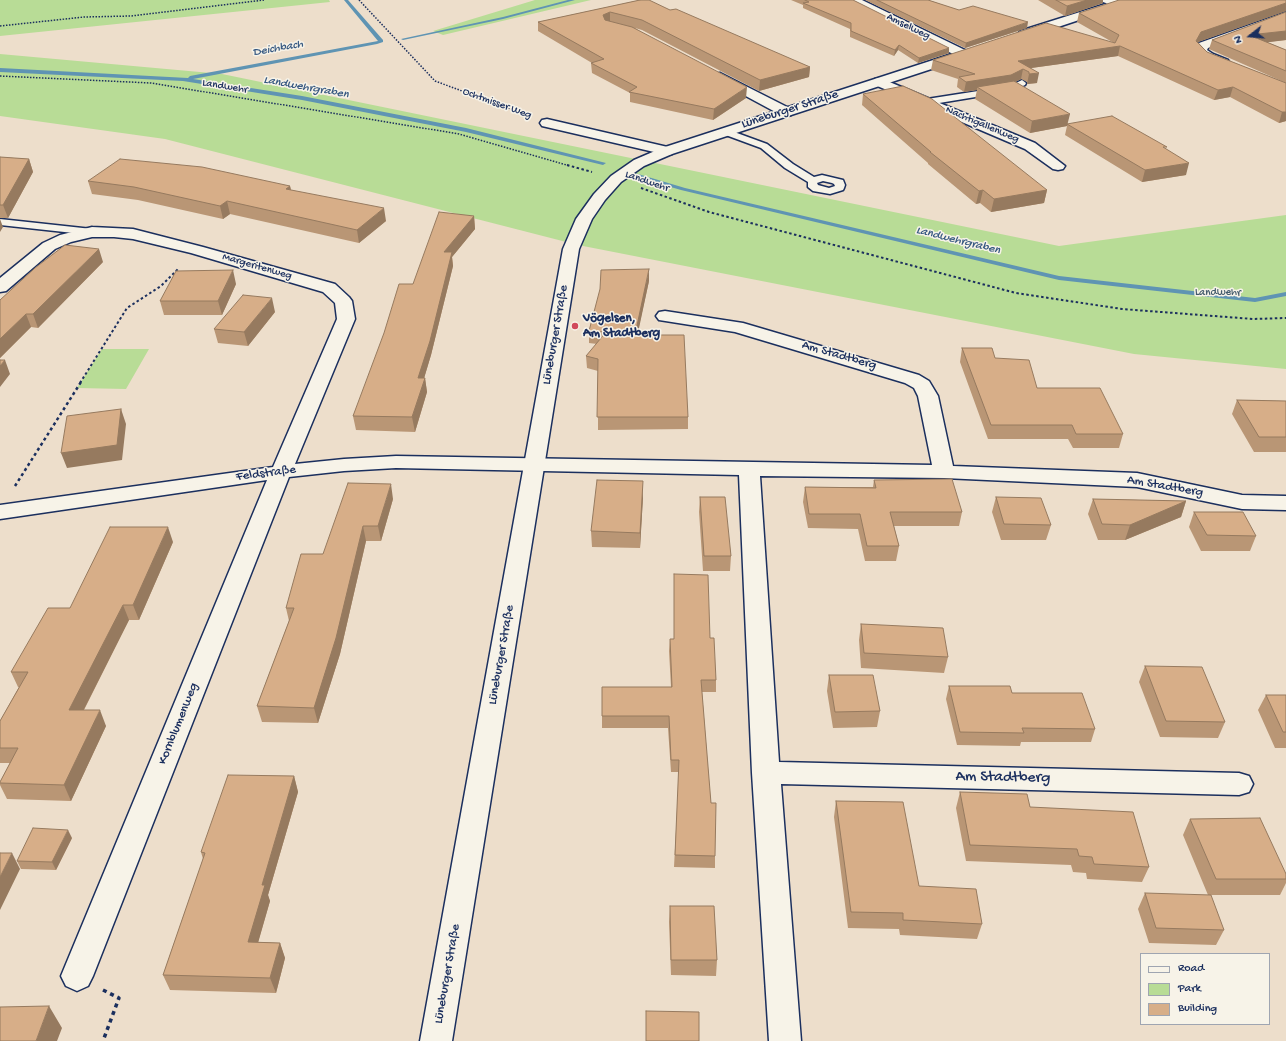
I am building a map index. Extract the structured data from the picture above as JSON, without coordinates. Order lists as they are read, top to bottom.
{
  "streets": {
    "street": [
      "Amselweg",
      "Ochtmisser Weg",
      "Lüneburger Straße",
      "Nachtigallenweg",
      "Margeritenweg",
      "Am Stadtberg",
      "Feldstraße",
      "Kornblumenweg"
    ],
    "path": ["Landwehr"]
  },
  "crossings": [
    ["Amselweg", "Lüneburger Straße"],
    ["Landwehr", "Lüneburger Straße"],
    ["Ochtmisser Weg", "Lüneburger Straße"],
    ["Lüneburger Straße", "Nachtigallenweg"],
    ["Lüneburger Straße", "Am Stadtberg"],
    ["Lüneburger Straße", "Feldstraße"],
    ["Margeritenweg", "Feldstraße"],
    ["Margeritenweg", "Kornblumenweg"],
    ["Am Stadtberg", "Feldstraße"],
    ["Feldstraße", "Kornblumenweg"]
  ],
  "water": ["Deichbach", "Landwehrgraben"],
  "parks": ["Landwehr"],
  "places": ["Vögelsen, Am Stadtberg"],
  "legend": ["Road", "Park", "Building"],
  "north": "left"
}
